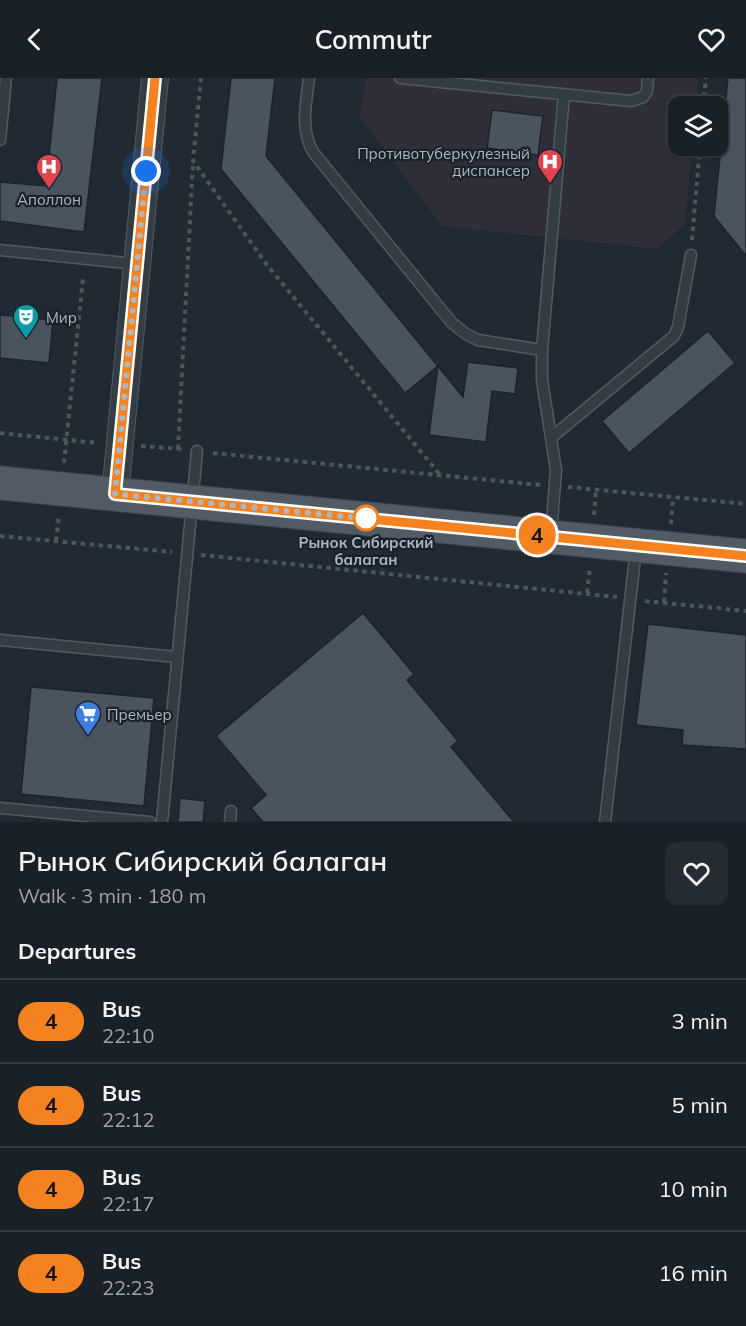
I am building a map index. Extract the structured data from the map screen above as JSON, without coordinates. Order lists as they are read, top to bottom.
{
  "places": {
    "hospital": ["Противотуберкулезный диспансер", "Аполлон"],
    "theatre": ["Мир"],
    "other": ["Рынок Сибирский балаган"],
    "supermarket": ["Премьер"]
  },
  "lines": ["bus line 4"],
  "page": {
    "header": "Commutr",
    "on_map": "4",
    "heading": [
      ["Рынок Сибирский балаган", "Walk · 3 min · 180 m"],
      "Departures"
    ],
    "list": [
      {
        "mark": "4",
        "name": "Bus",
        "note": "22:10",
        "value": "3 min"
      },
      {
        "mark": "4",
        "name": "Bus",
        "note": "22:12",
        "value": "5 min"
      },
      {
        "mark": "4",
        "name": "Bus",
        "note": "22:17",
        "value": "10 min"
      },
      {
        "mark": "4",
        "name": "Bus",
        "note": "22:23",
        "value": "16 min"
      }
    ]
  }
}
